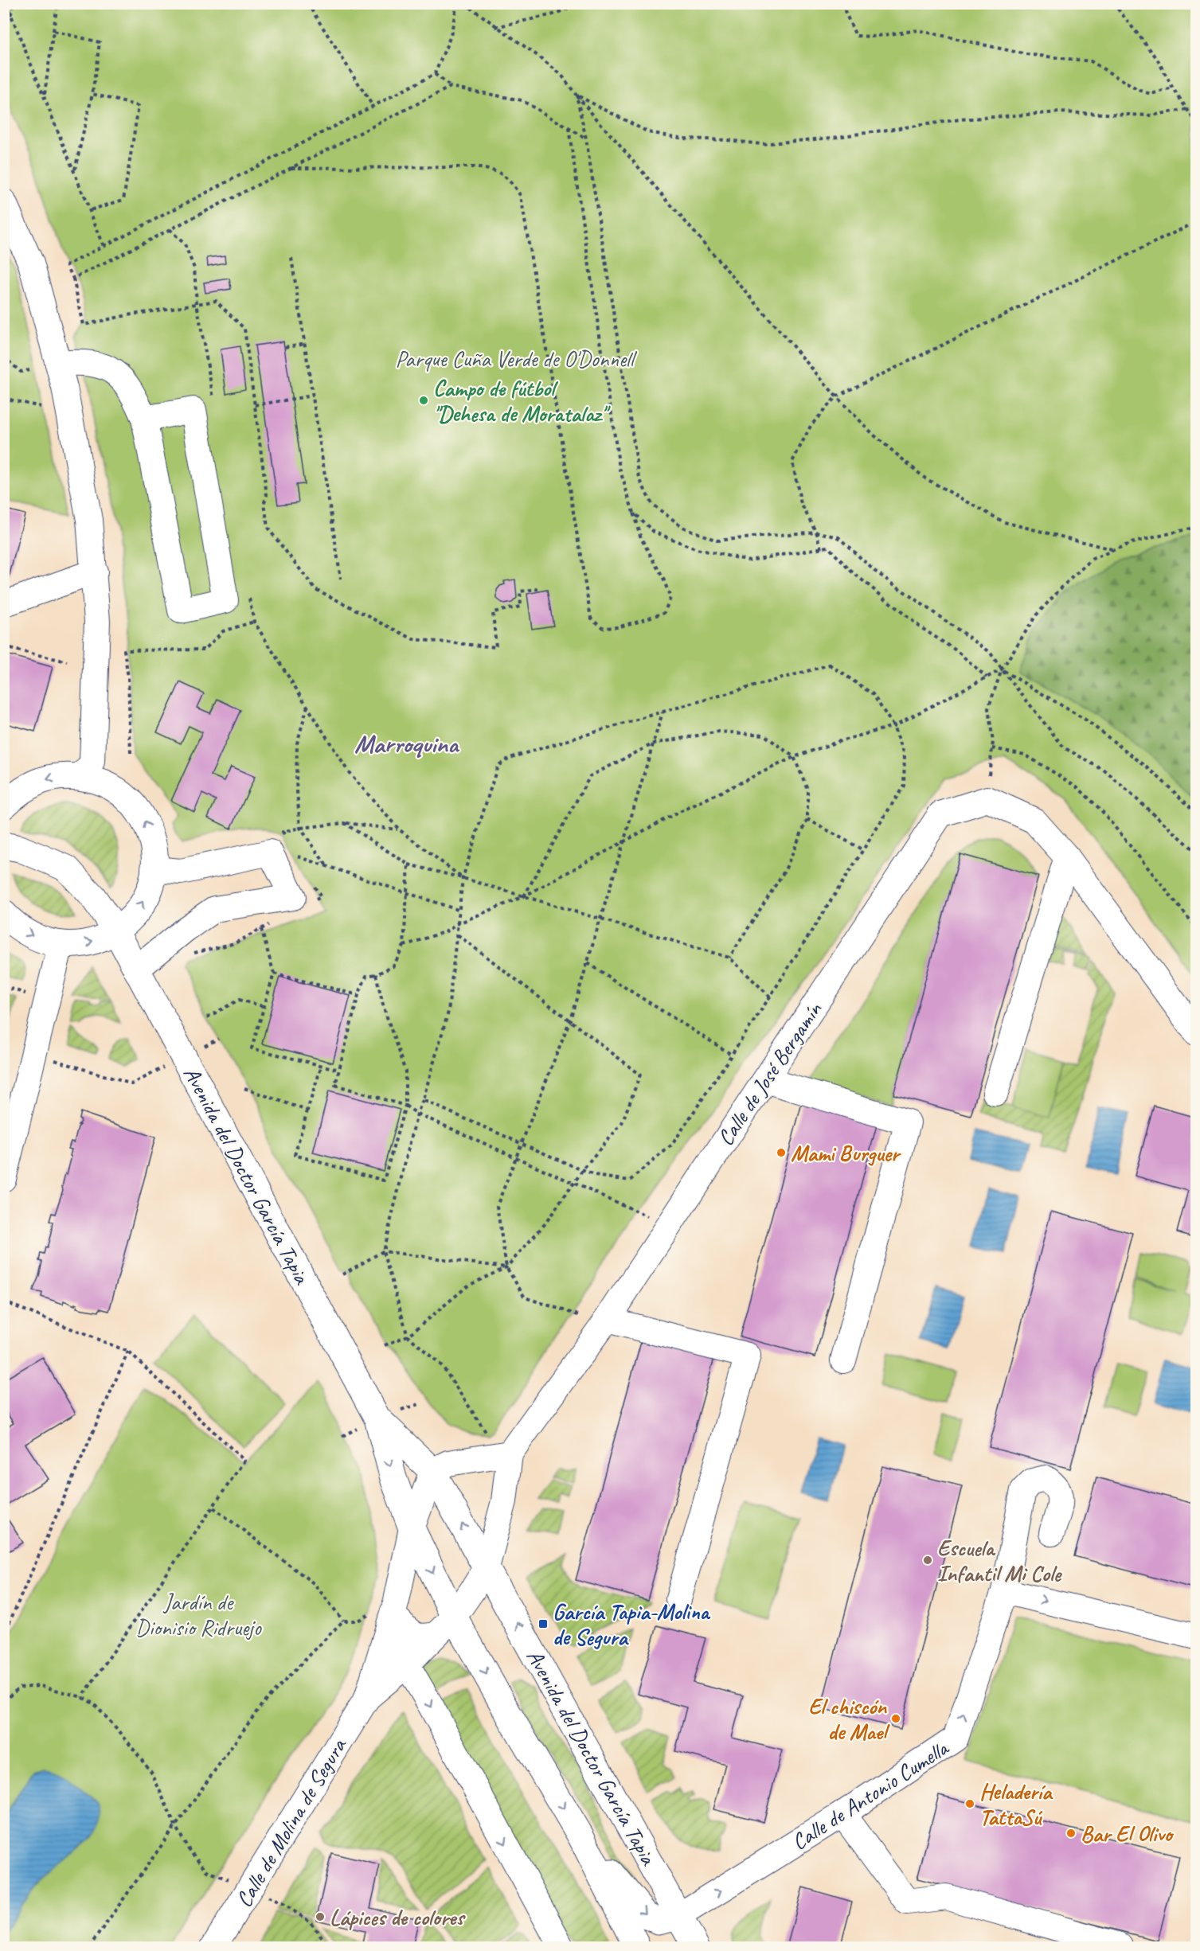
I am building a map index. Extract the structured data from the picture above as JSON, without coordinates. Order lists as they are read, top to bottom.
{
  "streets": {
    "main road": ["Avenida del Doctor García Tapia"],
    "street": ["Calle de José Bergamín", "Calle de Antonio Cumella", "Calle de Molina de Segura"]
  },
  "crossings": [
    ["Calle de José Bergamín", "Avenida del Doctor García Tapia"],
    ["Avenida del Doctor García Tapia", "Calle de Antonio Cumella"],
    ["Avenida del Doctor García Tapia", "Calle de Molina de Segura"]
  ],
  "one_way": ["Calle de Antonio Cumella"],
  "districts": ["Marroquina"],
  "parks": ["Parque Cuña Verde de O'Donnell", "Jardín de Dionisio Ridruejo"],
  "places": {
    "other": [
      "Campo de fútbol \"Dehesa de Moratalaz\"",
      "Mami Burguer",
      "Escuela Infantil Mi Cole",
      "El chiscón de Mael",
      "Heladería TattaSú",
      "Bar El Olivo",
      "Lápices de colores"
    ],
    "transit": ["García Tapia-Molina de Segura"]
  }
}
